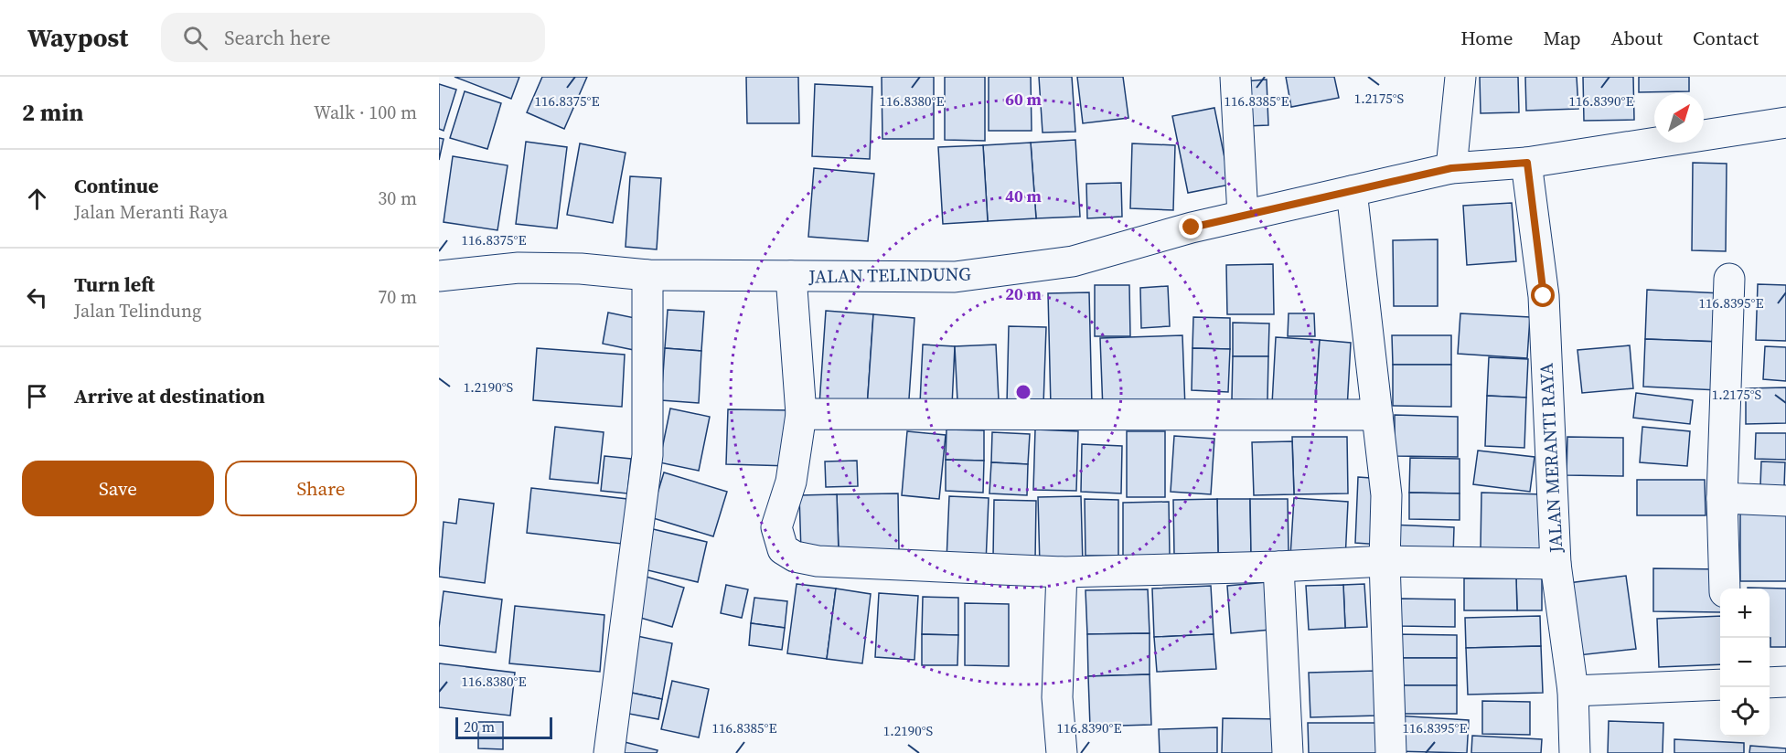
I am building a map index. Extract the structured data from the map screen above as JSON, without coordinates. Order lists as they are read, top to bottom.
{
  "streets": {
    "street": ["JALAN TELINDUNG", "JALAN MERANTI RAYA"]
  },
  "crossings": [
    ["JALAN TELINDUNG", "JALAN MERANTI RAYA"]
  ],
  "scale_bar": "20 m",
  "north": "top right",
  "page": {
    "header": "Waypost",
    "search": "Search here",
    "nav": [
      "Home",
      "Map",
      "About",
      "Contact"
    ],
    "heading": ["2 min", "Walk · 100 m"],
    "list": [
      ["Continue", "Jalan Meranti Raya", "30 m"],
      ["Turn left", "Jalan Telindung", "70 m"],
      "Arrive at destination"
    ],
    "buttons": ["Save", "Share"],
    "map_buttons": ["+", "−"],
    "scale": "20 m"
  },
  "coordinates": [
    "1.2175°S",
    "116.8390°E",
    "116.8375°E",
    "116.8380°E",
    "116.8385°E",
    "116.8395°E",
    "1.2190°S"
  ],
  "rings": ["60 m", "40 m", "20 m"]
}
